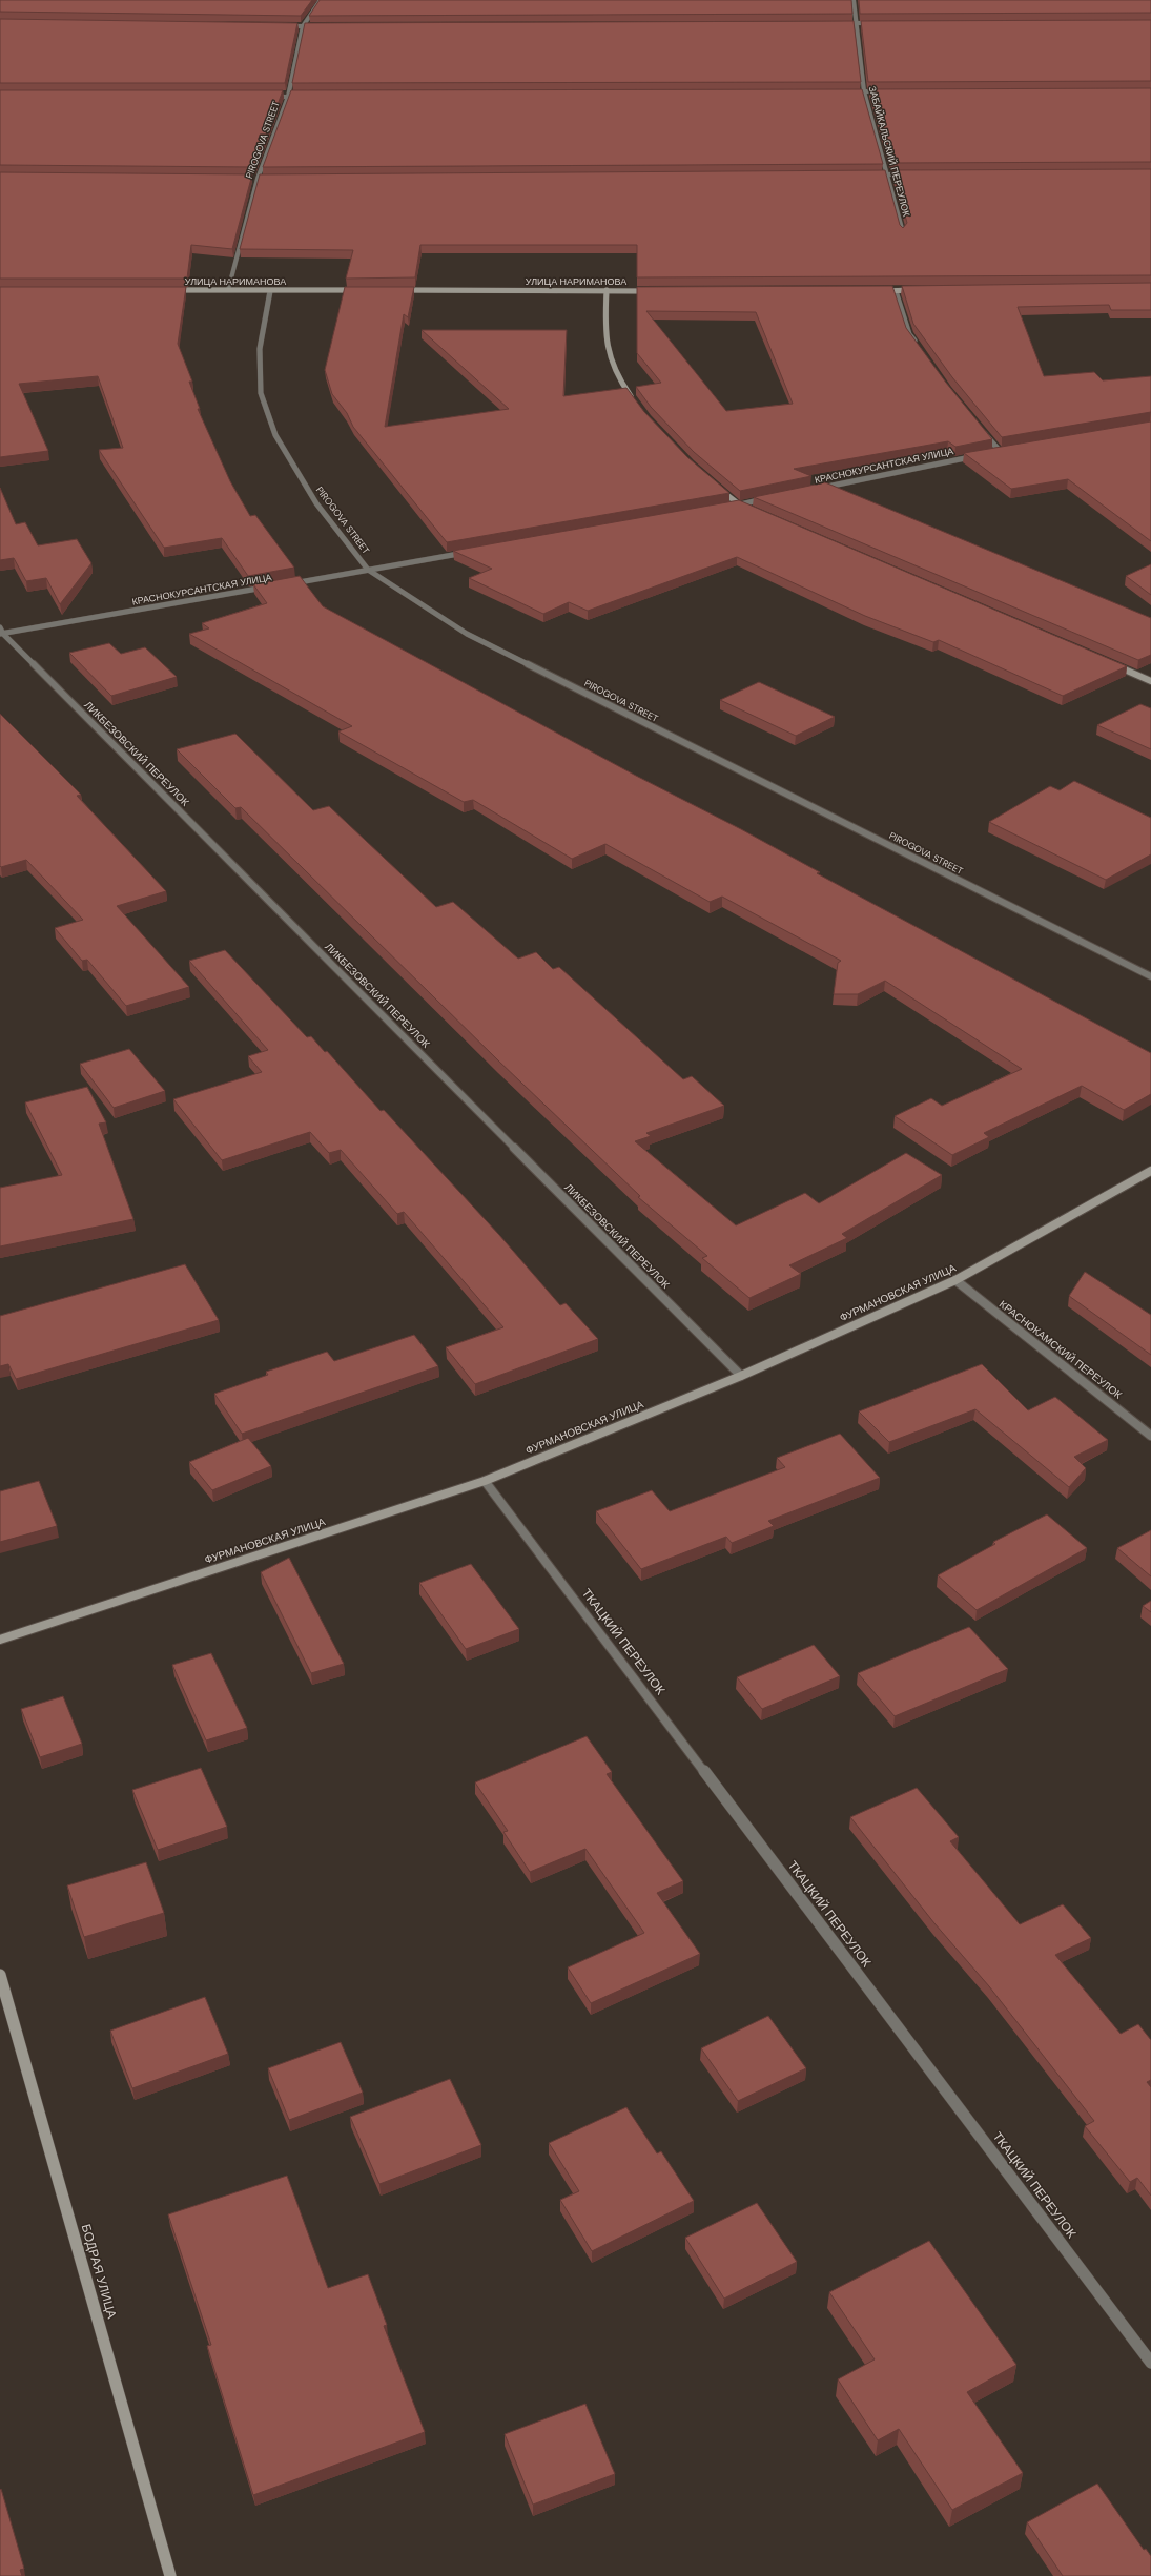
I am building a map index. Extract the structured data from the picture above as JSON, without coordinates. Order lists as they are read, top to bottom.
{
  "streets": {
    "street": [
      "PIROGOVA STREET",
      "ЗАБАЙКАЛЬСКИЙ ПЕРЕУЛОК",
      "УЛИЦА НАРИМАНОВА",
      "КРАСНОКУРСАНТСКАЯ УЛИЦА",
      "ЛИКБЕЗОВСКИЙ ПЕРЕУЛОК",
      "ФУРМАНОВСКАЯ УЛИЦА",
      "КРАСНОКАМСКИЙ ПЕРЕУЛОК",
      "ТКАЦКИЙ ПЕРЕУЛОК",
      "БОДРАЯ УЛИЦА"
    ]
  },
  "crossings": [
    ["PIROGOVA STREET", "УЛИЦА НАРИМАНОВА"],
    ["PIROGOVA STREET", "КРАСНОКУРСАНТСКАЯ УЛИЦА"],
    ["КРАСНОКУРСАНТСКАЯ УЛИЦА", "ЛИКБЕЗОВСКИЙ ПЕРЕУЛОК"],
    ["ЛИКБЕЗОВСКИЙ ПЕРЕУЛОК", "ФУРМАНОВСКАЯ УЛИЦА"],
    ["ФУРМАНОВСКАЯ УЛИЦА", "КРАСНОКАМСКИЙ ПЕРЕУЛОК"],
    ["ФУРМАНОВСКАЯ УЛИЦА", "ТКАЦКИЙ ПЕРЕУЛОК"]
  ]
}
